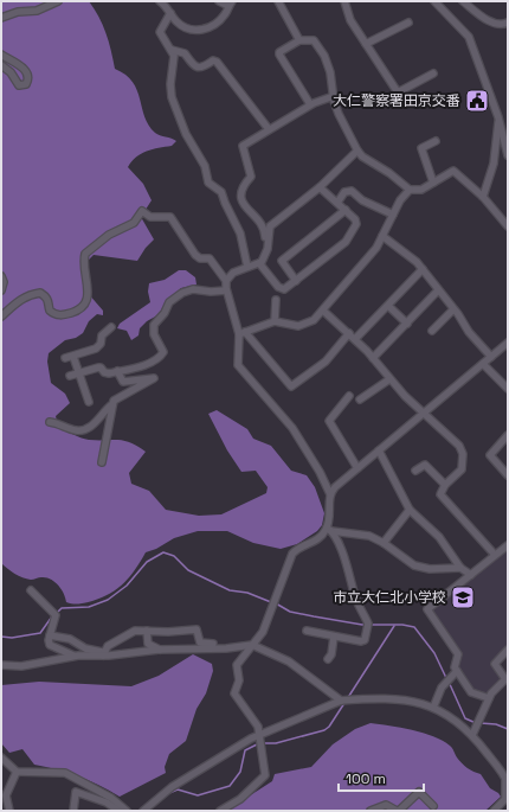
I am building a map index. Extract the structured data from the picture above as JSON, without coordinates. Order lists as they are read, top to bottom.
{
  "places": {
    "public building": ["大仁警察署田京交番"],
    "school or university": ["市立大仁北小学校"]
  },
  "scale_bar": "100 m"
}
